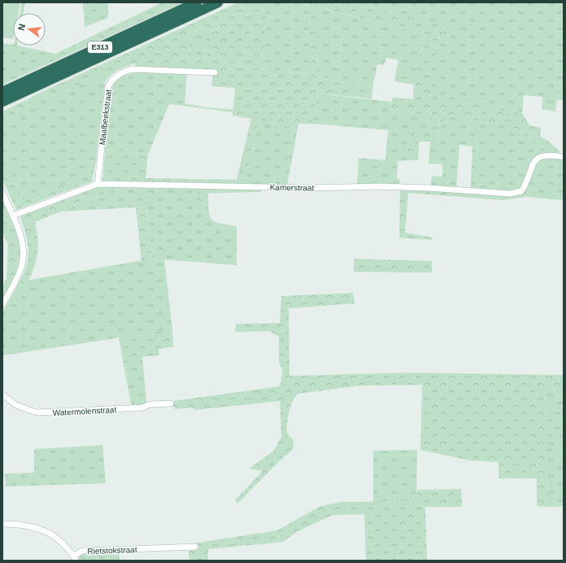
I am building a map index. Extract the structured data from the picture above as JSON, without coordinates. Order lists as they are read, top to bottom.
{
  "streets": {
    "highway": ["E313"],
    "street": [
      "Maalbeekstraat",
      "Kamerstraat",
      "Watermolenstraat",
      "Rietstokstraat"
    ]
  },
  "crossings": [
    ["Maalbeekstraat", "Kamerstraat"]
  ],
  "north": "left"
}
